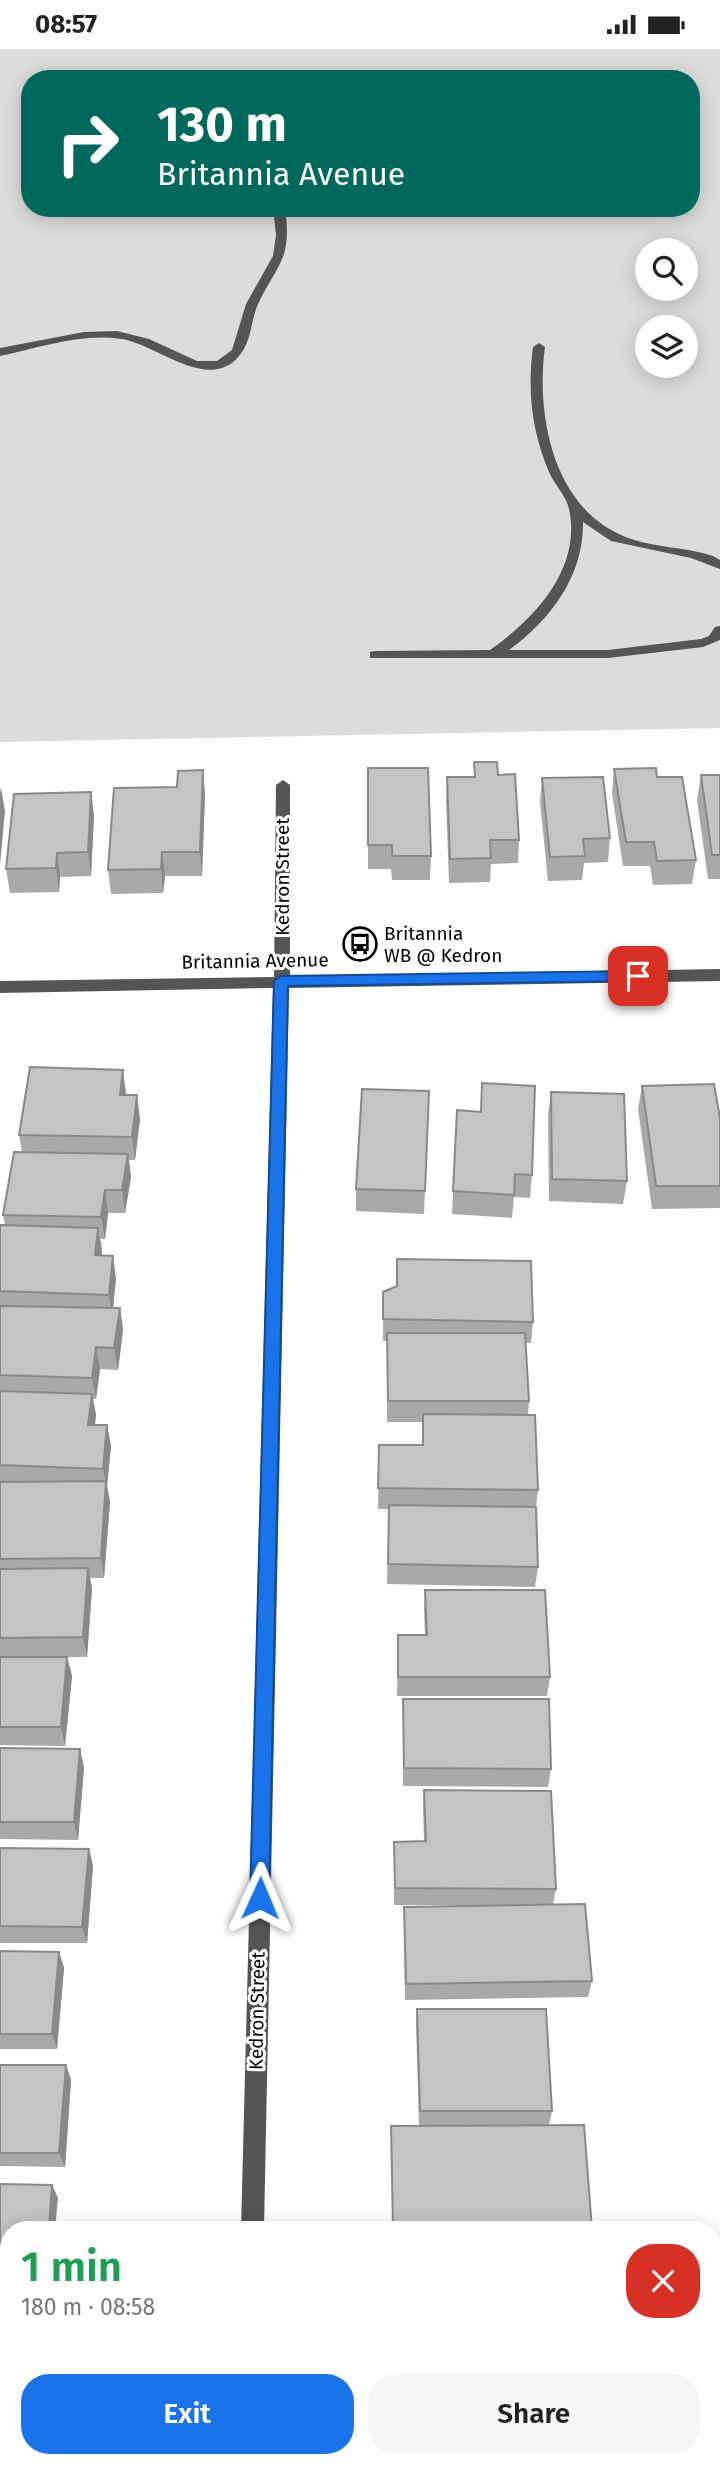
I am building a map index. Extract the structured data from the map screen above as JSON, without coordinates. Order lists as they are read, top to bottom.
{
  "streets": {
    "street": ["Kedron Street", "Britannia Avenue"]
  },
  "crossings": [
    ["Kedron Street", "Britannia Avenue"]
  ],
  "places": {
    "bus stop": ["Britannia WB @ Kedron"]
  },
  "page": {
    "status": "08:57",
    "turn": ["130 m", "Britannia Avenue"],
    "heading": ["1 min", "180 m · 08:58"],
    "buttons": ["Exit", "Share"]
  }
}
